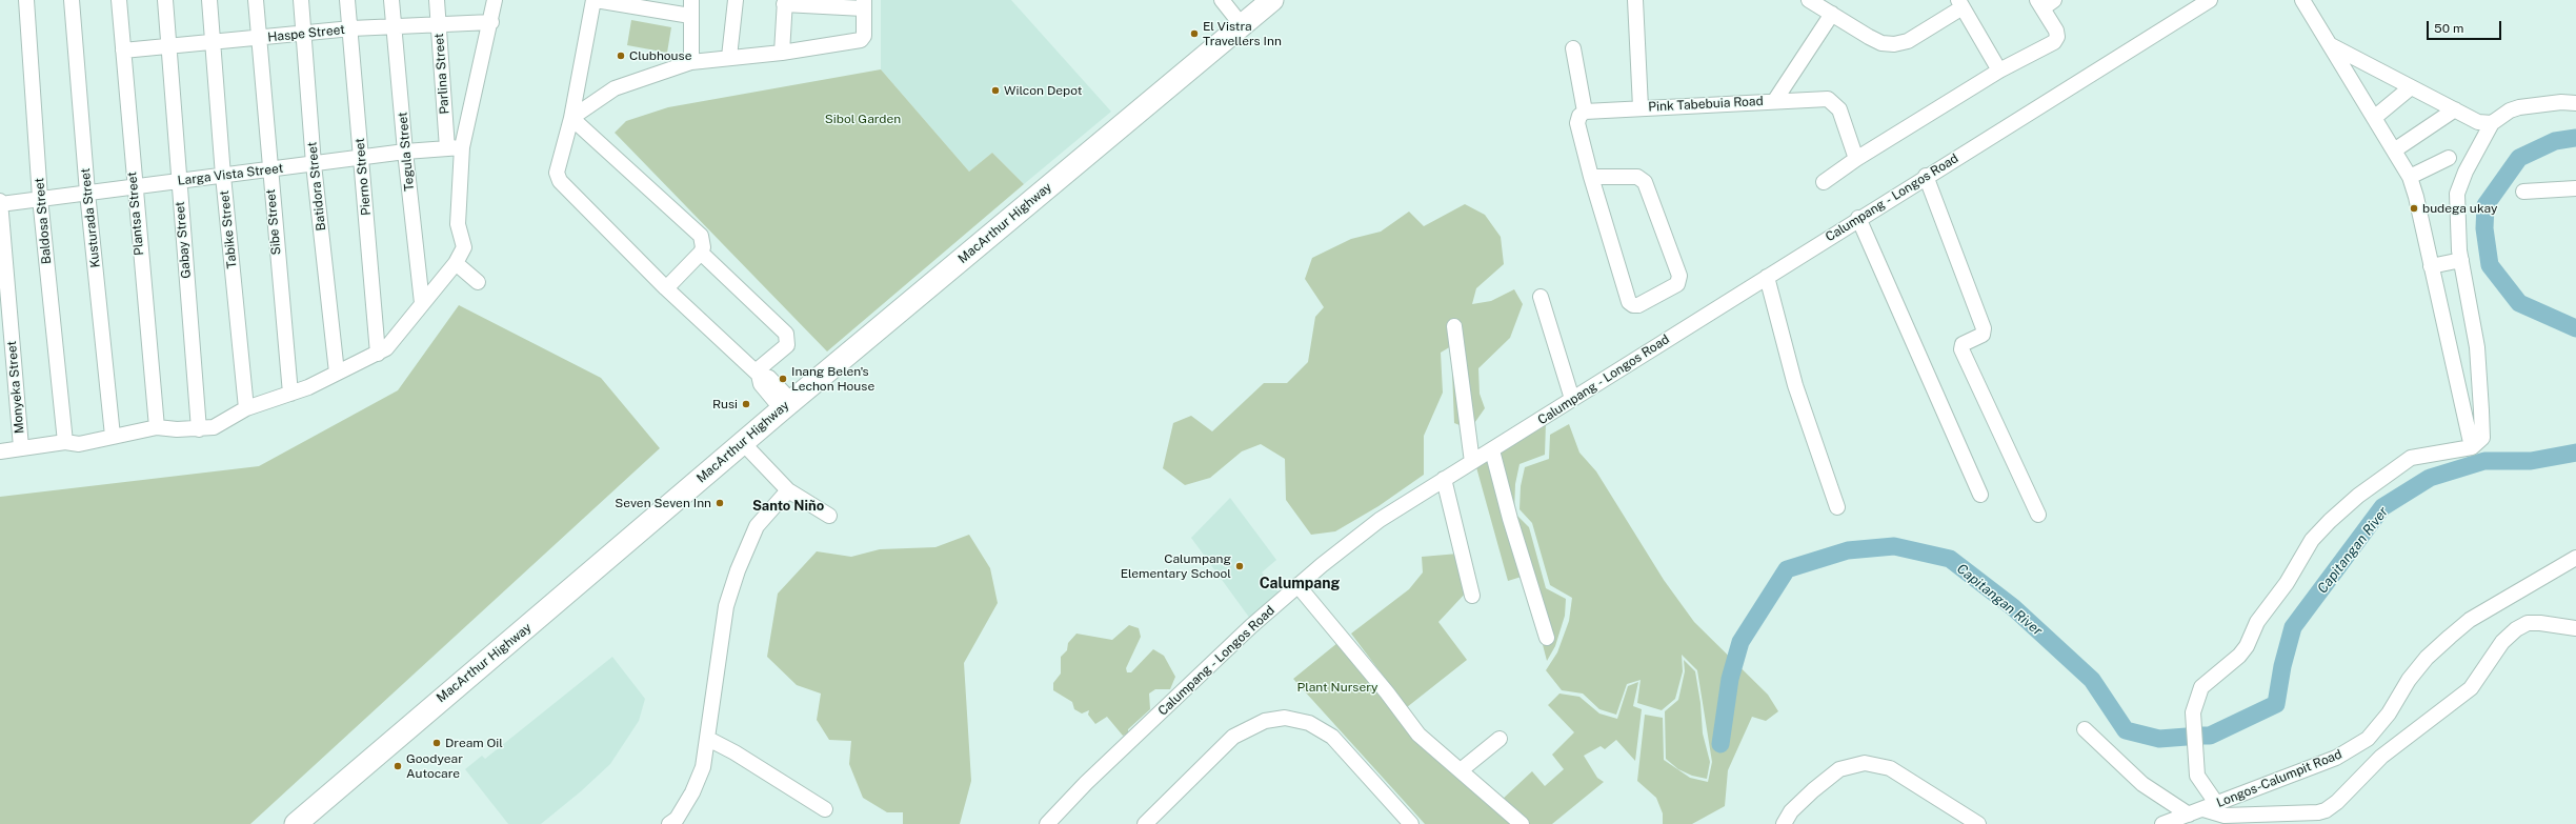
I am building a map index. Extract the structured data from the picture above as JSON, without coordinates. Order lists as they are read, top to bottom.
{
  "streets": {
    "highway": ["MacArthur Highway"],
    "street": [
      "Haspe Street",
      "Parlina Street",
      "Pink Tabebuia Road",
      "Tegula Street",
      "Larga Vista Street",
      "Pierno Street",
      "Batidora Street",
      "Calumpang - Longos Road",
      "Plantsa Street",
      "Kusturada Street",
      "Baldosa Street",
      "Sibe Street",
      "Tabike Street",
      "Gabay Street",
      "Monyeka Street",
      "Longos-Calumpit Road"
    ]
  },
  "crossings": [
    ["Haspe Street", "Parlina Street"],
    ["Haspe Street", "Tegula Street"],
    ["Haspe Street", "Pierno Street"],
    ["Haspe Street", "Batidora Street"],
    ["Haspe Street", "Plantsa Street"],
    ["Haspe Street", "Sibe Street"],
    ["Haspe Street", "Tabike Street"],
    ["Haspe Street", "Gabay Street"],
    ["Parlina Street", "Larga Vista Street"],
    ["Tegula Street", "Larga Vista Street"],
    ["Larga Vista Street", "Pierno Street"],
    ["Larga Vista Street", "Batidora Street"],
    ["Larga Vista Street", "Plantsa Street"],
    ["Larga Vista Street", "Kusturada Street"],
    ["Larga Vista Street", "Baldosa Street"],
    ["Larga Vista Street", "Sibe Street"],
    ["Larga Vista Street", "Tabike Street"],
    ["Larga Vista Street", "Gabay Street"],
    ["Larga Vista Street", "Monyeka Street"]
  ],
  "districts": ["Santo Niño", "Calumpang"],
  "water": ["Capitangan River"],
  "parks": ["Sibol Garden", "Plant Nursery"],
  "places": [
    "El Vistra Travellers Inn",
    "Clubhouse",
    "Wilcon Depot",
    "budega ukay",
    "Inang Belen's Lechon House",
    "Rusi",
    "Seven Seven Inn",
    "Calumpang Elementary School",
    "Dream Oil",
    "Goodyear Autocare"
  ],
  "scale_bar": "50 m"
}
